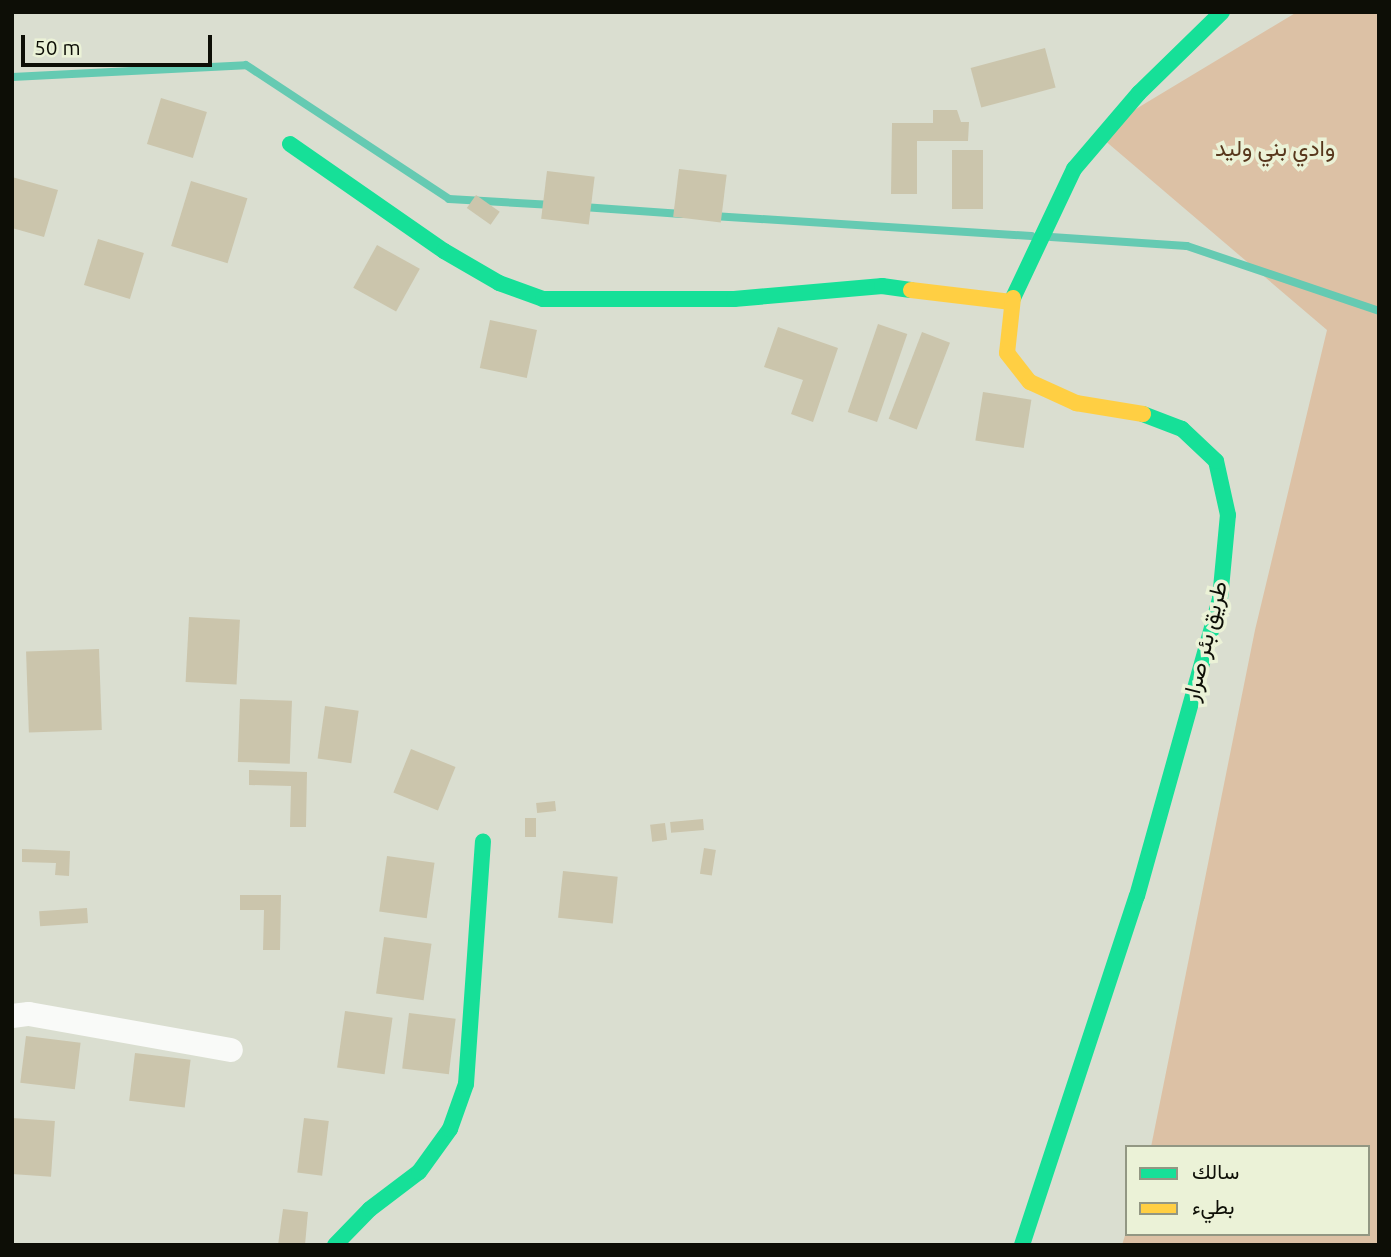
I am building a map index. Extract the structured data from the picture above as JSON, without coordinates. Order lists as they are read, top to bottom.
{
  "streets": {
    "street": ["طريق بئر صرار"]
  },
  "parks": ["وادي بني وليد"],
  "legend": ["سالك", "بطيء"],
  "scale_bar": "50 m"
}
